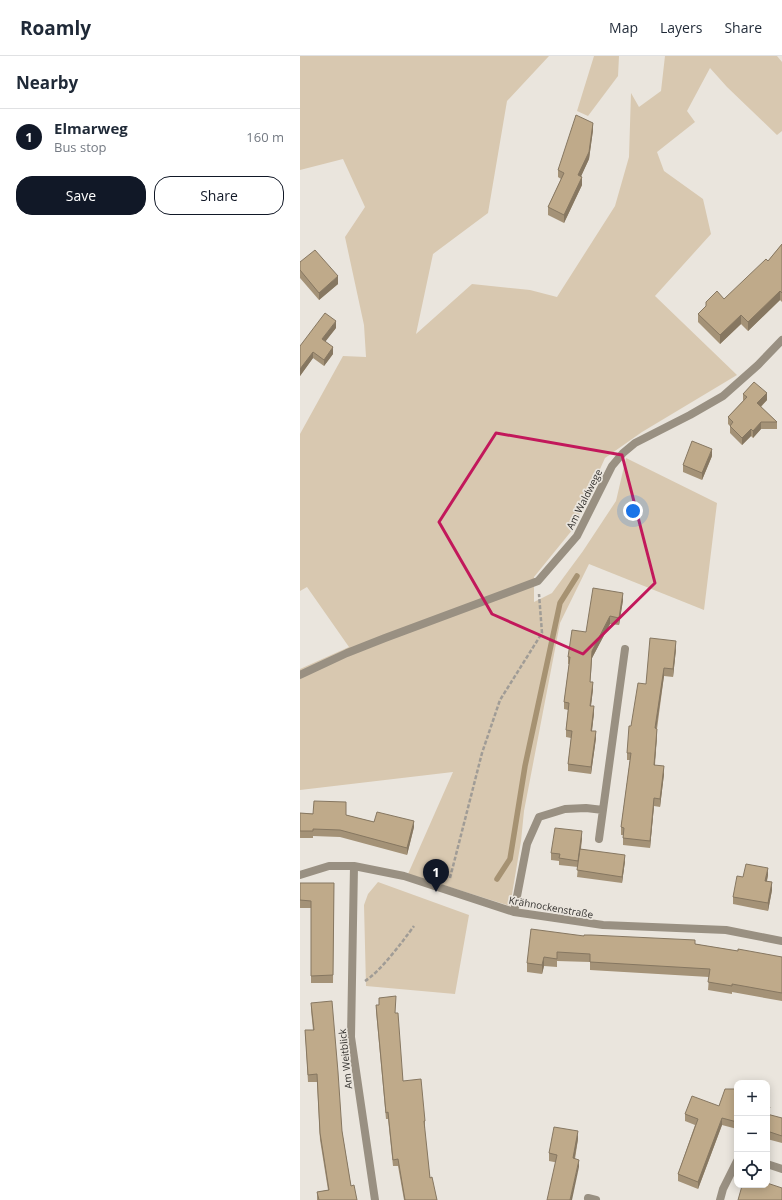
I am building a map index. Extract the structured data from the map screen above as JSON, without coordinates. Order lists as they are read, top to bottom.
{
  "streets": {
    "street": ["Am Waldwege", "Krähnockenstraße", "Am Weitblick"]
  },
  "crossings": [
    ["Krähnockenstraße", "Am Weitblick"]
  ],
  "page": {
    "header": "Roamly",
    "nav": ["Map", "Layers", "Share"],
    "heading": "Nearby",
    "list": [
      {
        "mark": "1",
        "name": "Elmarweg",
        "note": "Bus stop",
        "value": "160 m"
      }
    ],
    "buttons": ["Save", "Share"],
    "pins": "1",
    "map_buttons": ["+", "−"]
  }
}
